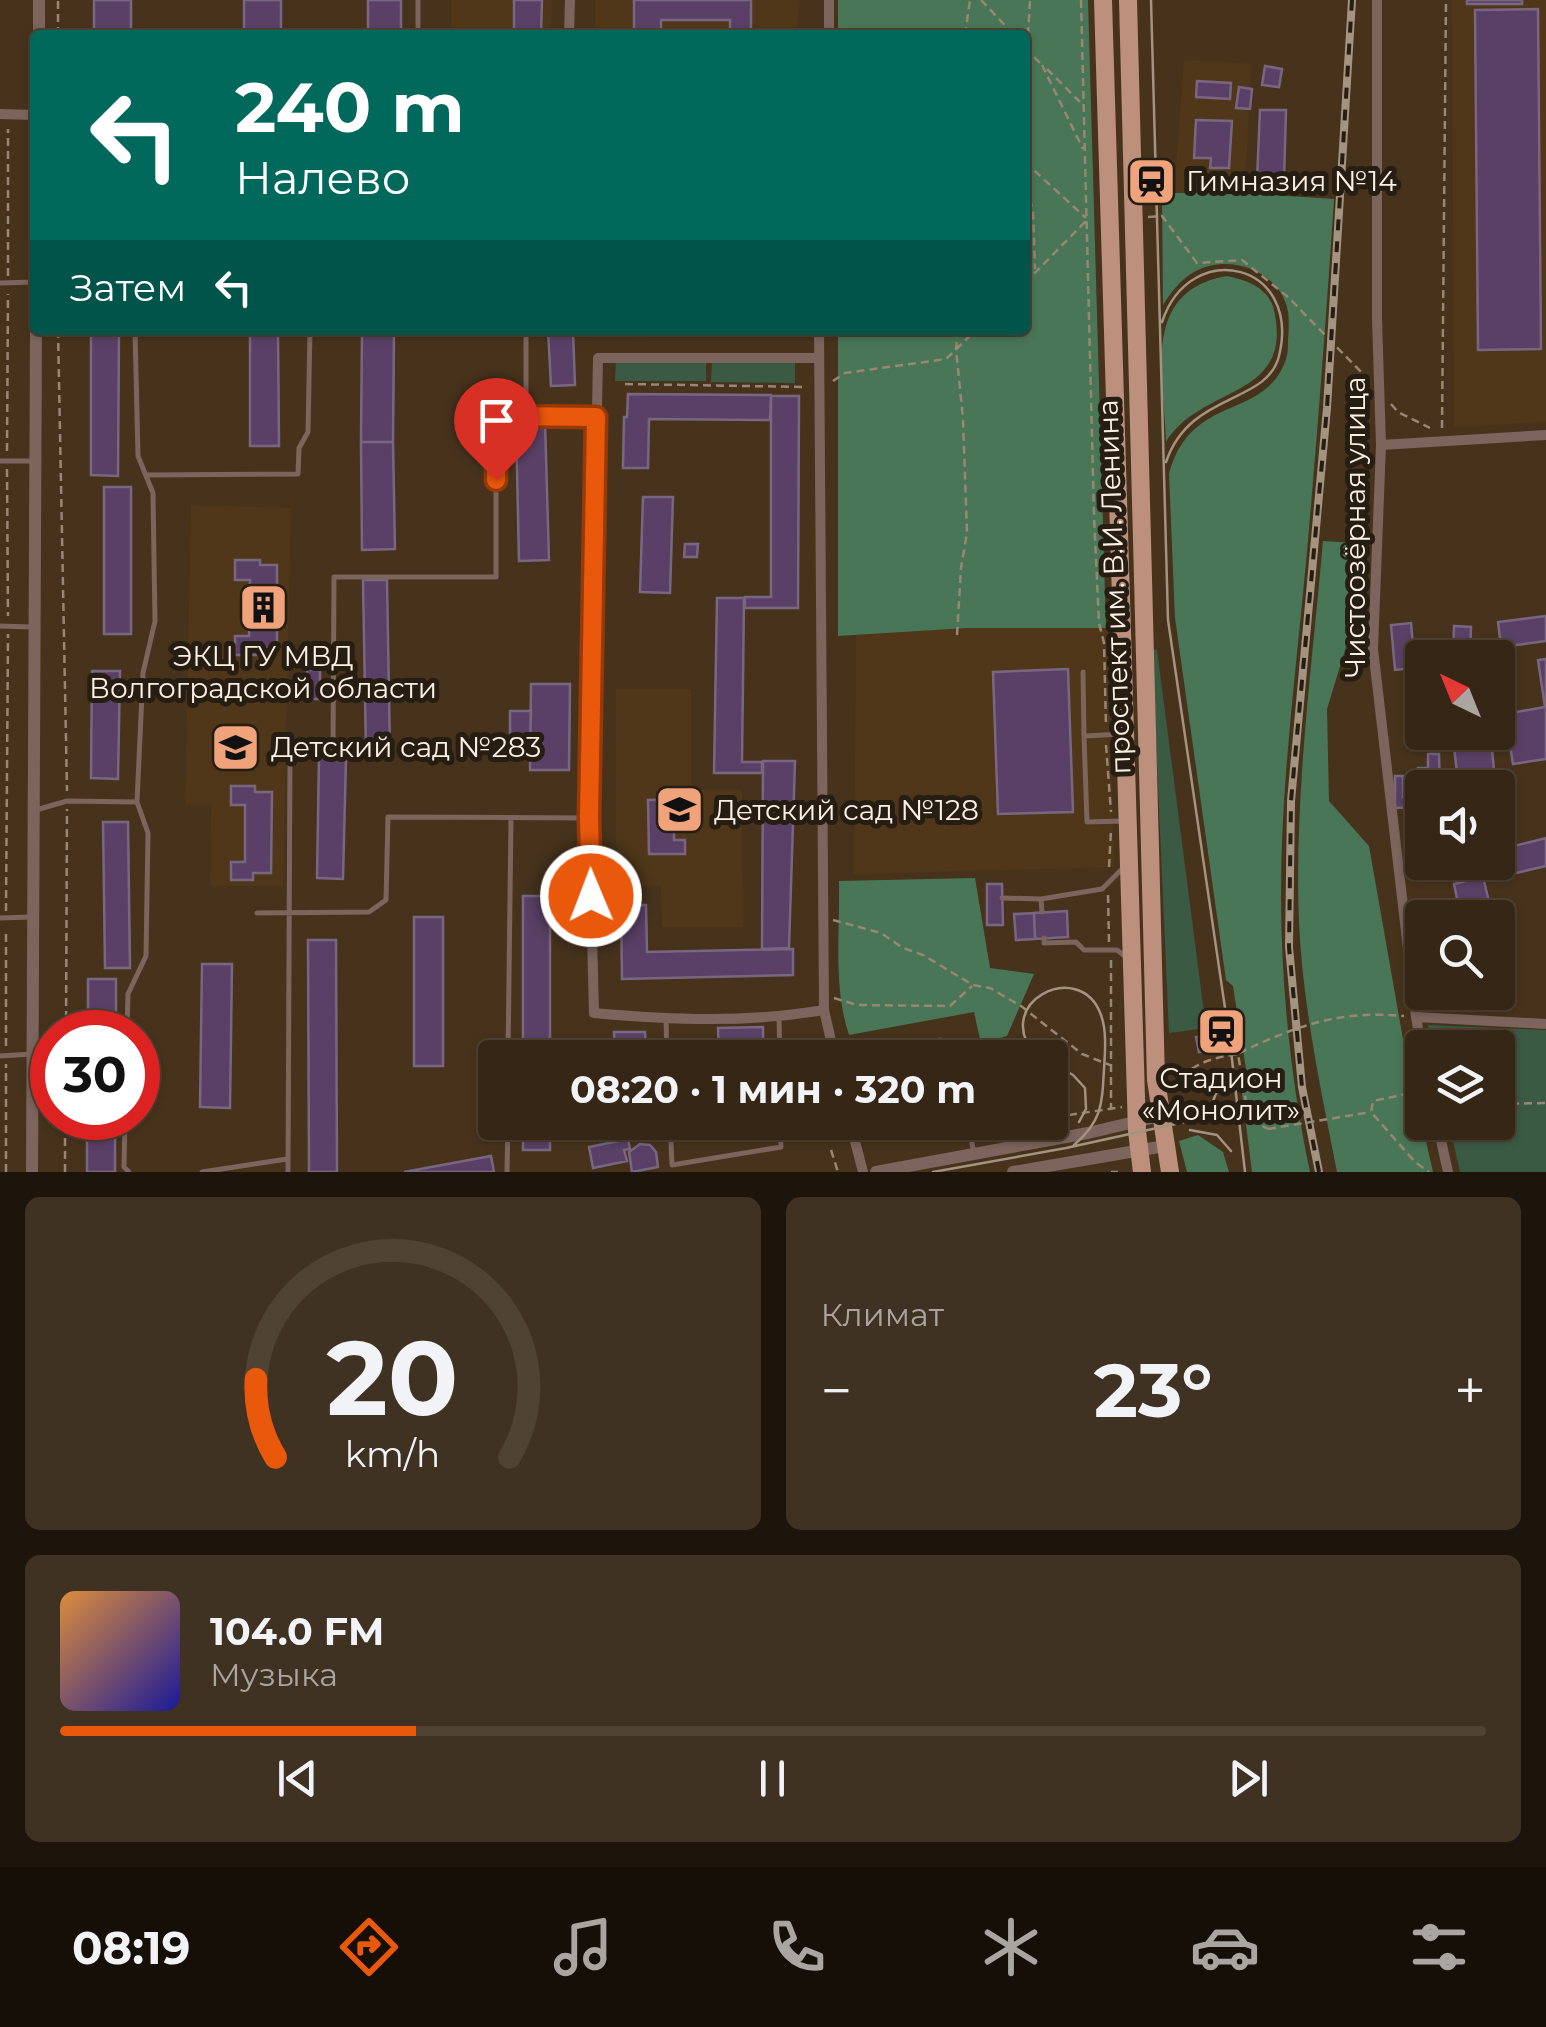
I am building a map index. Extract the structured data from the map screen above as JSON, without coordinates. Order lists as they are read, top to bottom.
{
  "streets": {
    "main road": ["проспект им. В.И. Ленина"],
    "street": ["Чистоозёрная улица"]
  },
  "places": {
    "station": ["Гимназия №14", "Стадион «Монолит»"],
    "building": ["ЭКЦ ГУ МВД Волгоградской области"],
    "school or university": ["Детский сад №283", "Детский сад №128"]
  },
  "north": "top left",
  "page": {
    "turn": ["240 m", "Налево"],
    "then": "Затем",
    "limit": "30",
    "trip": "08:20 · 1 мин · 320 m",
    "tile": "Климат",
    "heat": ["−", "23°", "+"],
    "song": ["104.0 FM", "Музыка"],
    "tabs": "08:19",
    "gauge": ["20", "km/h"]
  }
}
